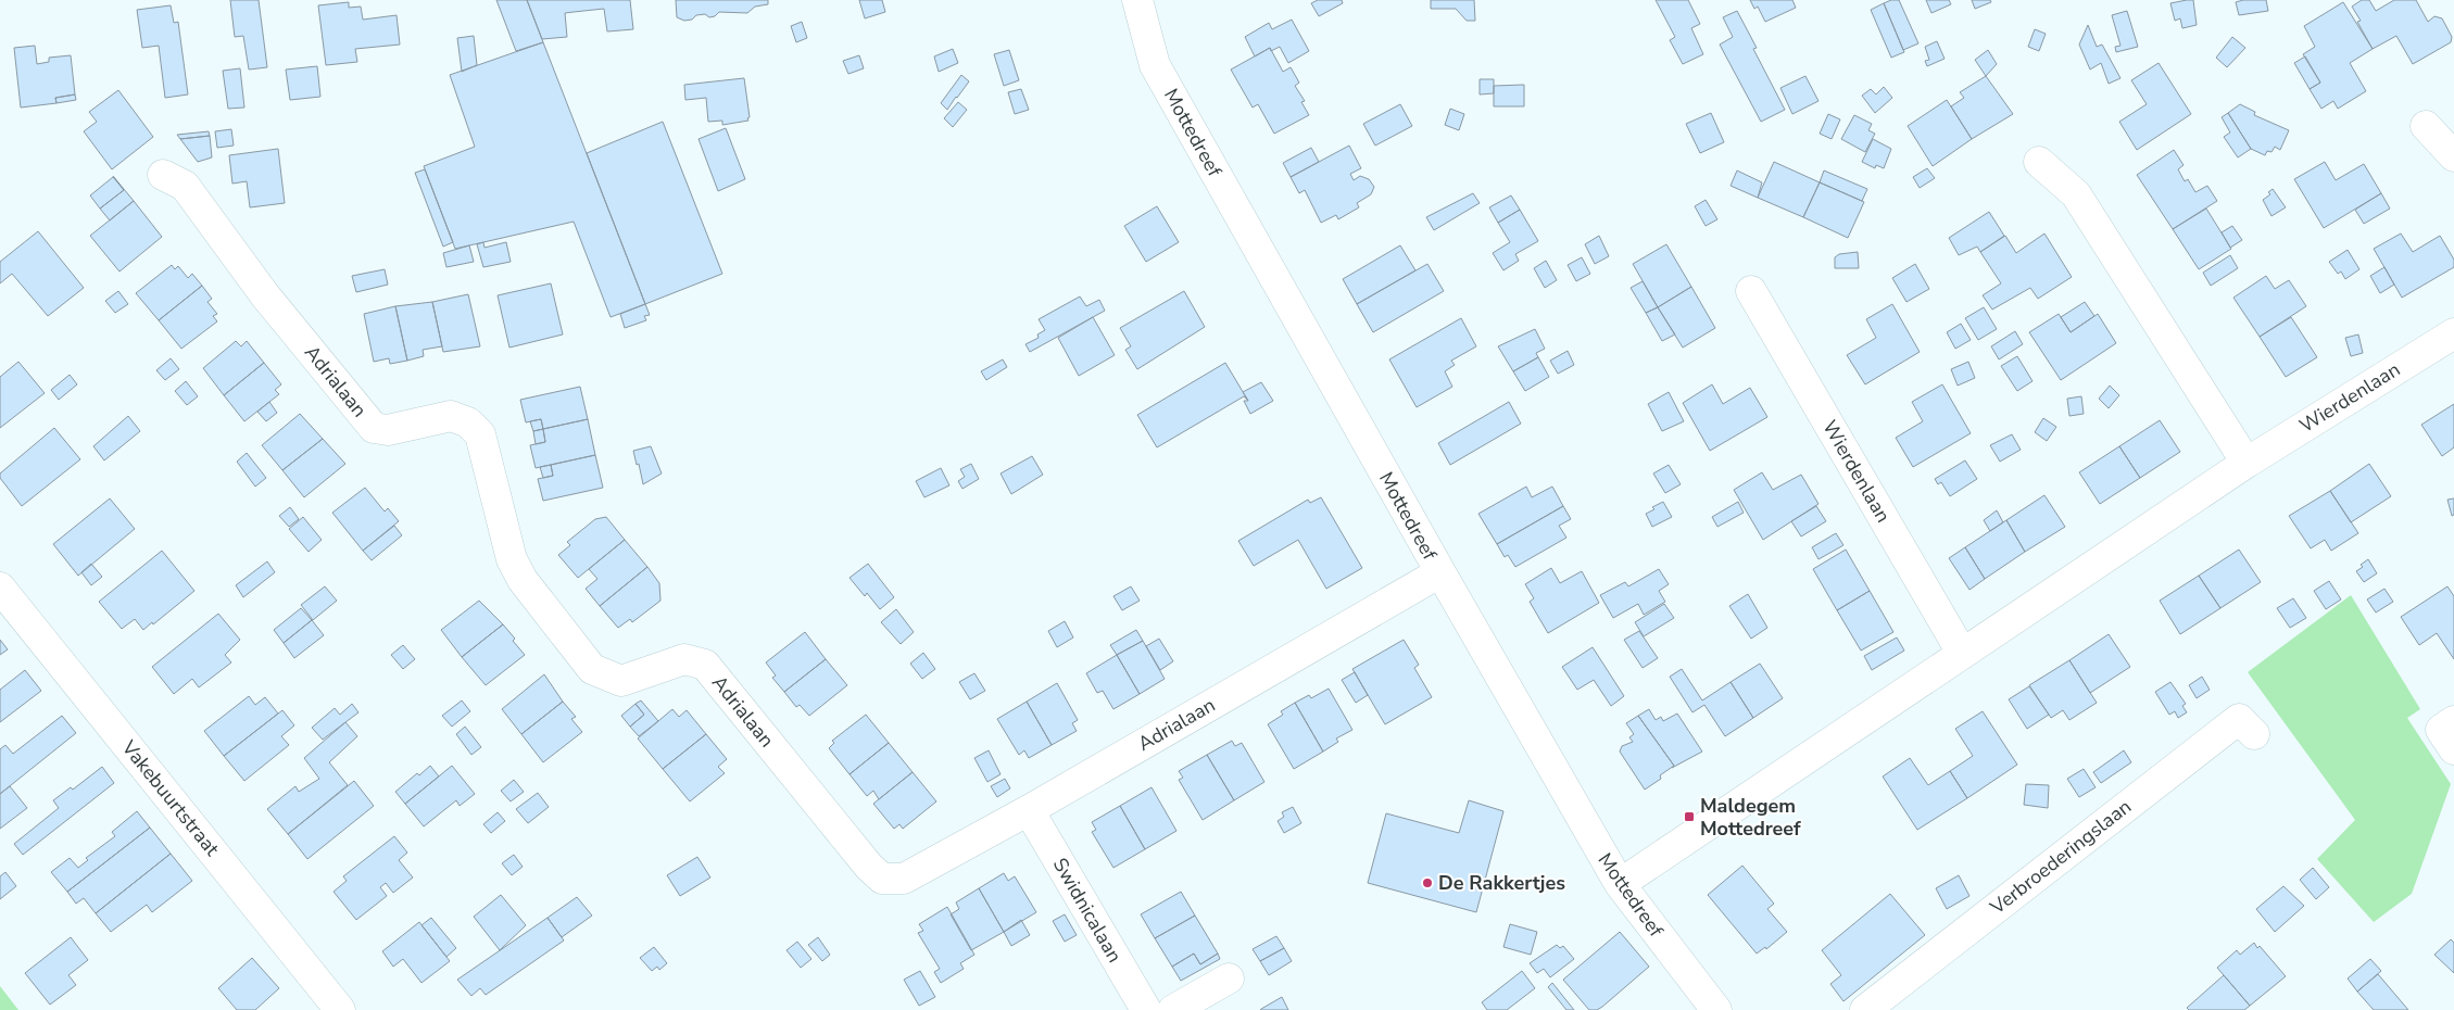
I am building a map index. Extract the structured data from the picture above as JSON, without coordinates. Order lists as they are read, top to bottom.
{
  "streets": {
    "street": [
      "Mottedreef",
      "Adrialaan",
      "Wierdenlaan",
      "Vakebuurtstraat",
      "Verbroederingslaan",
      "Swidnicalaan"
    ]
  },
  "crossings": [
    ["Mottedreef", "Adrialaan"],
    ["Mottedreef", "Wierdenlaan"],
    ["Adrialaan", "Swidnicalaan"]
  ],
  "places": {
    "transit": ["Maldegem Mottedreef"],
    "other": ["De Rakkertjes"]
  }
}
